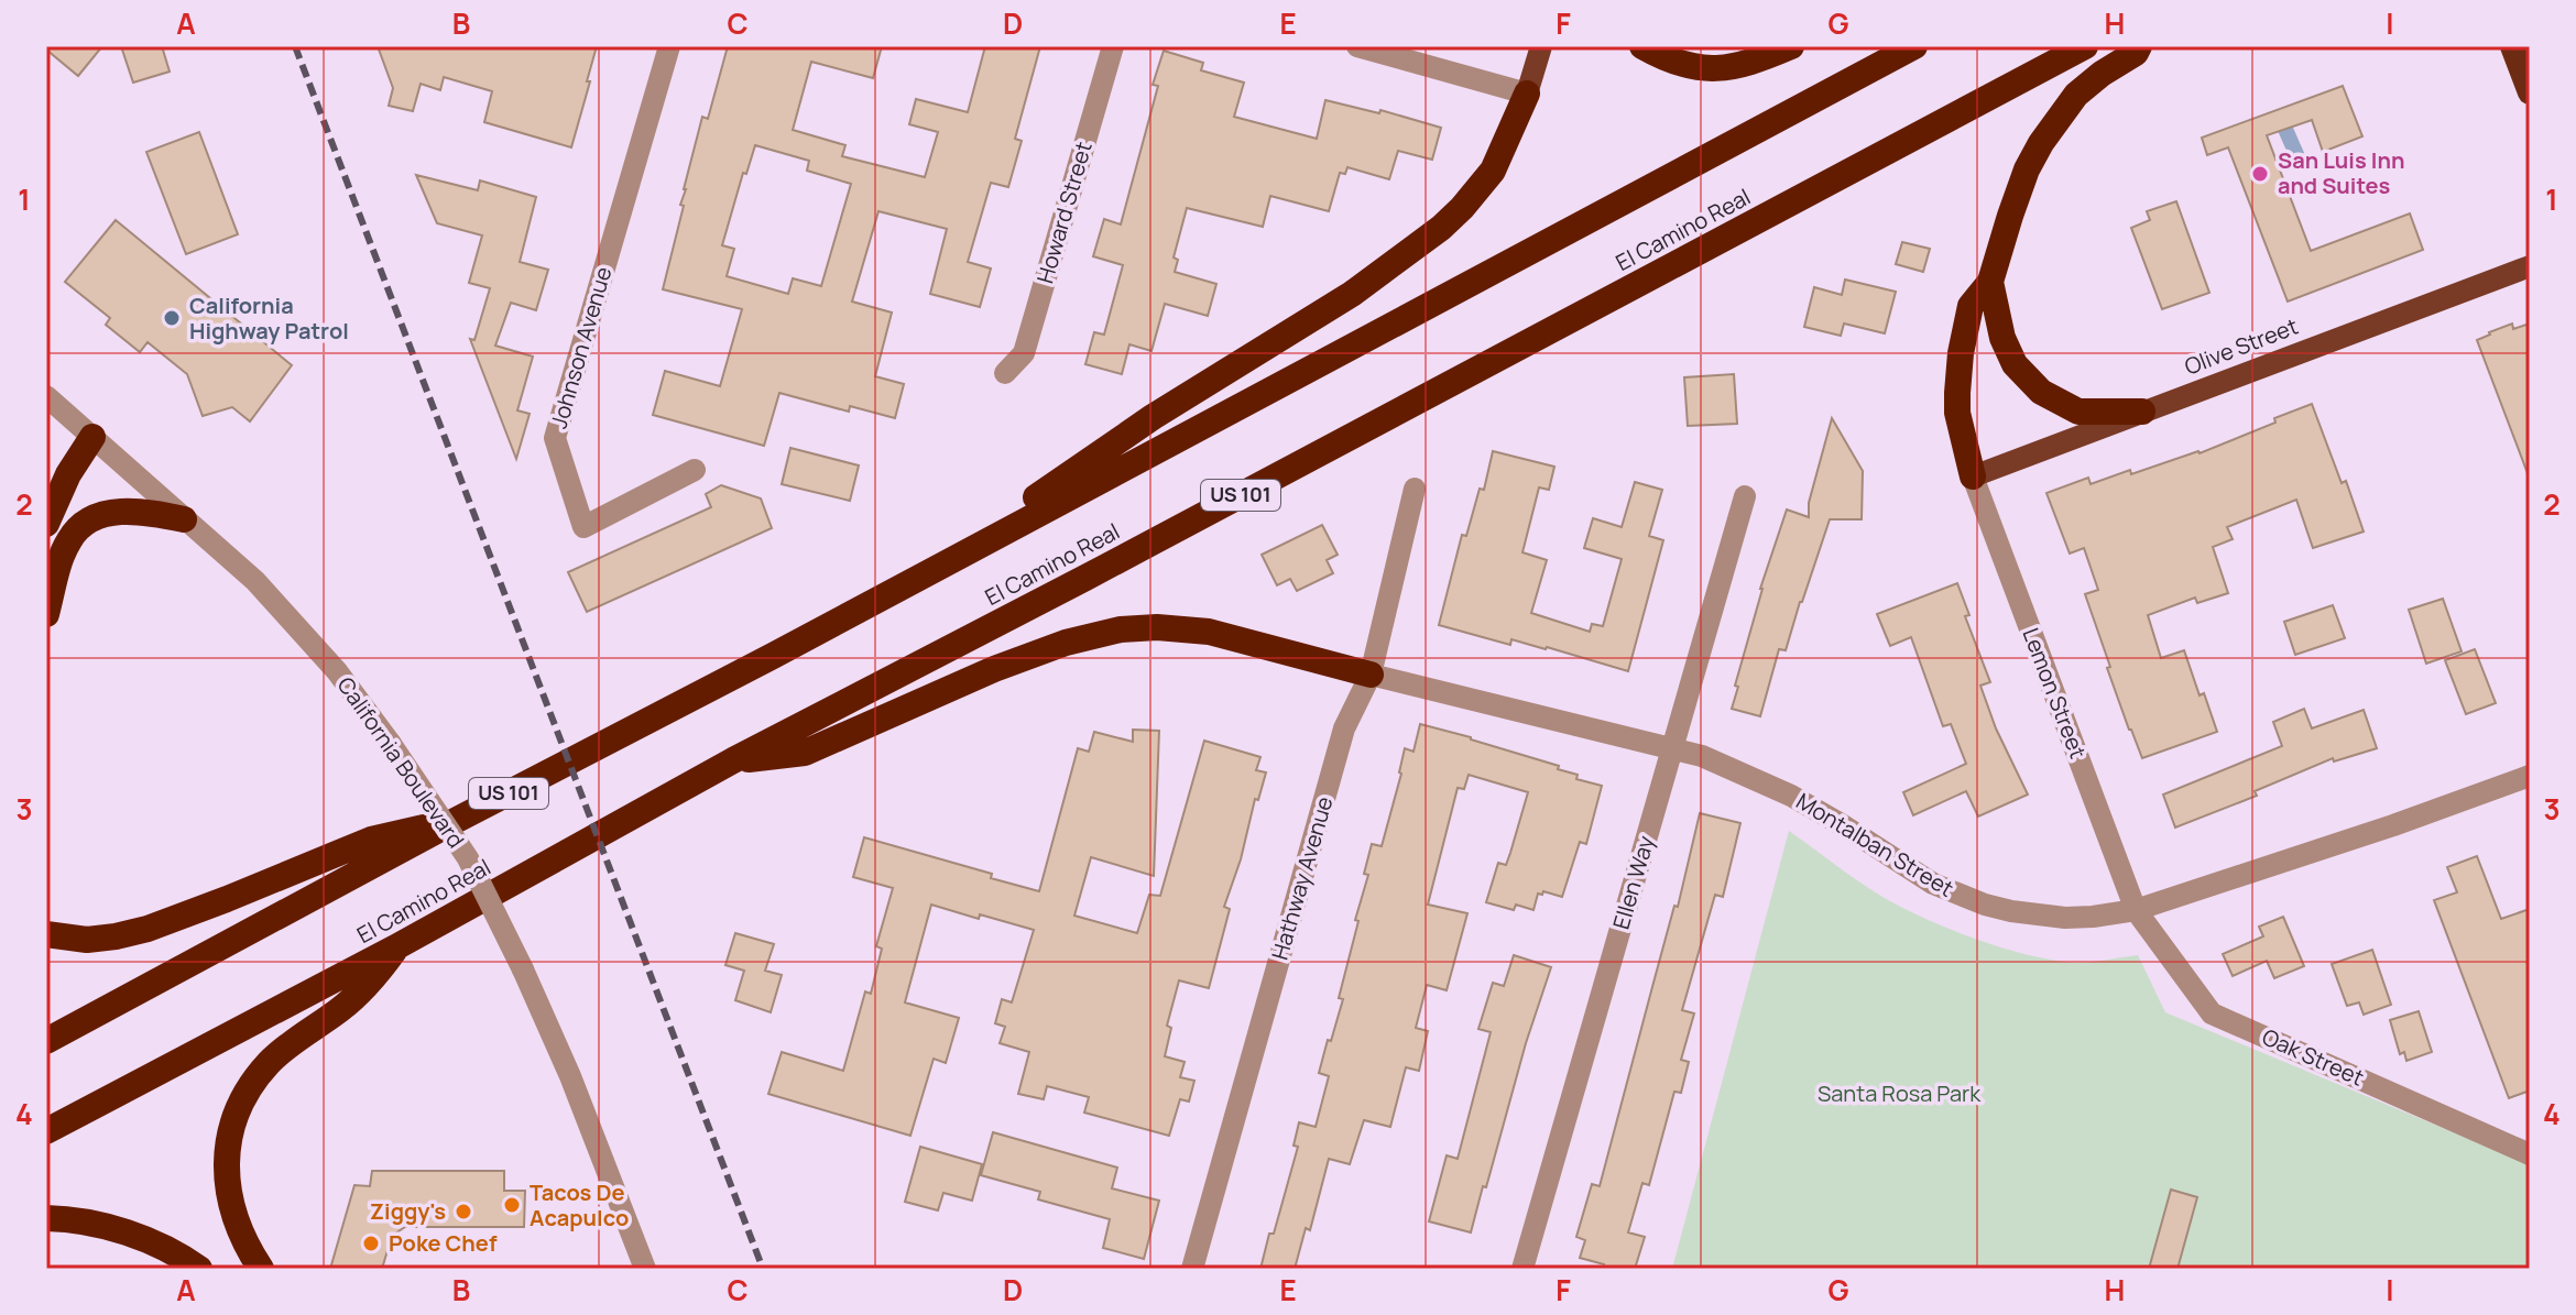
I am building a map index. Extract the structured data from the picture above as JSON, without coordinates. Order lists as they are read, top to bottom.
{
  "streets": {
    "highway": ["El Camino Real", "US 101"],
    "main road": ["Olive Street"],
    "street": [
      "Howard Street",
      "Johnson Avenue",
      "Lemon Street",
      "California Boulevard",
      "Montalban Street",
      "Hathway Avenue",
      "Ellen Way",
      "Oak Street"
    ]
  },
  "crossings": [
    ["Olive Street", "Lemon Street"],
    ["Lemon Street", "Montalban Street"],
    ["Lemon Street", "Oak Street"],
    ["Montalban Street", "Hathway Avenue"],
    ["Montalban Street", "Ellen Way"],
    ["Montalban Street", "Oak Street"]
  ],
  "parks": ["Santa Rosa Park"],
  "places": [
    "San Luis Inn and Suites",
    "California Highway Patrol",
    "Tacos De Acapulco",
    "Ziggy's",
    "Poke Chef"
  ],
  "grid": {
    "columns": [
      "A",
      "B",
      "C",
      "D",
      "E",
      "F",
      "G",
      "H",
      "I"
    ],
    "rows": [
      "1",
      "2",
      "3",
      "4"
    ]
  }
}
